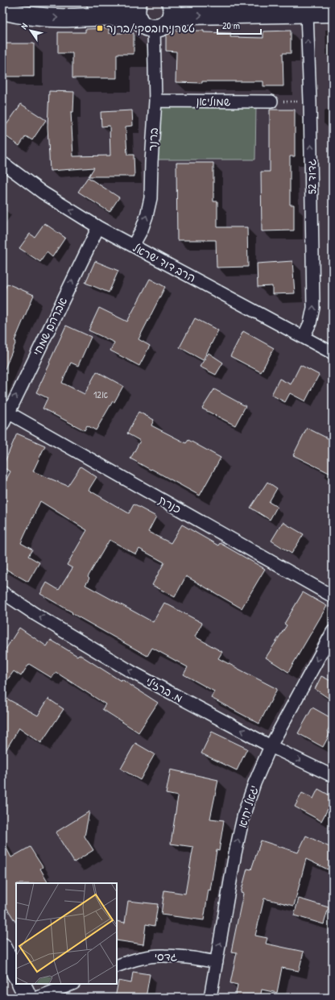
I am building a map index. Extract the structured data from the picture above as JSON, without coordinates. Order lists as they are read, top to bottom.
{
  "streets": {
    "street": [
      "שמוליאן",
      "ברנר",
      "גדוד 52",
      "הרב דוד ישראל",
      "אברהם שמחי",
      "כנרת",
      "מ. ברזילי",
      "יגאל יחיא",
      "גדסי"
    ]
  },
  "crossings": [
    ["שמוליאן", "ברנר"],
    ["ברנר", "הרב דוד ישראל"],
    ["גדוד 52", "הרב דוד ישראל"],
    ["הרב דוד ישראל", "אברהם שמחי"],
    ["אברהם שמחי", "כנרת"],
    ["מ. ברזילי", "יגאל יחיא"],
    ["יגאל יחיא", "גדסי"]
  ],
  "one_way": ["ברנר", "גדוד 52", "אברהם שמחי"],
  "places": {
    "transit": ["טשרניחובסקי/ברנר"]
  },
  "house_numbers": ["12א"],
  "scale_bar": "20 m",
  "north": "top left"
}
